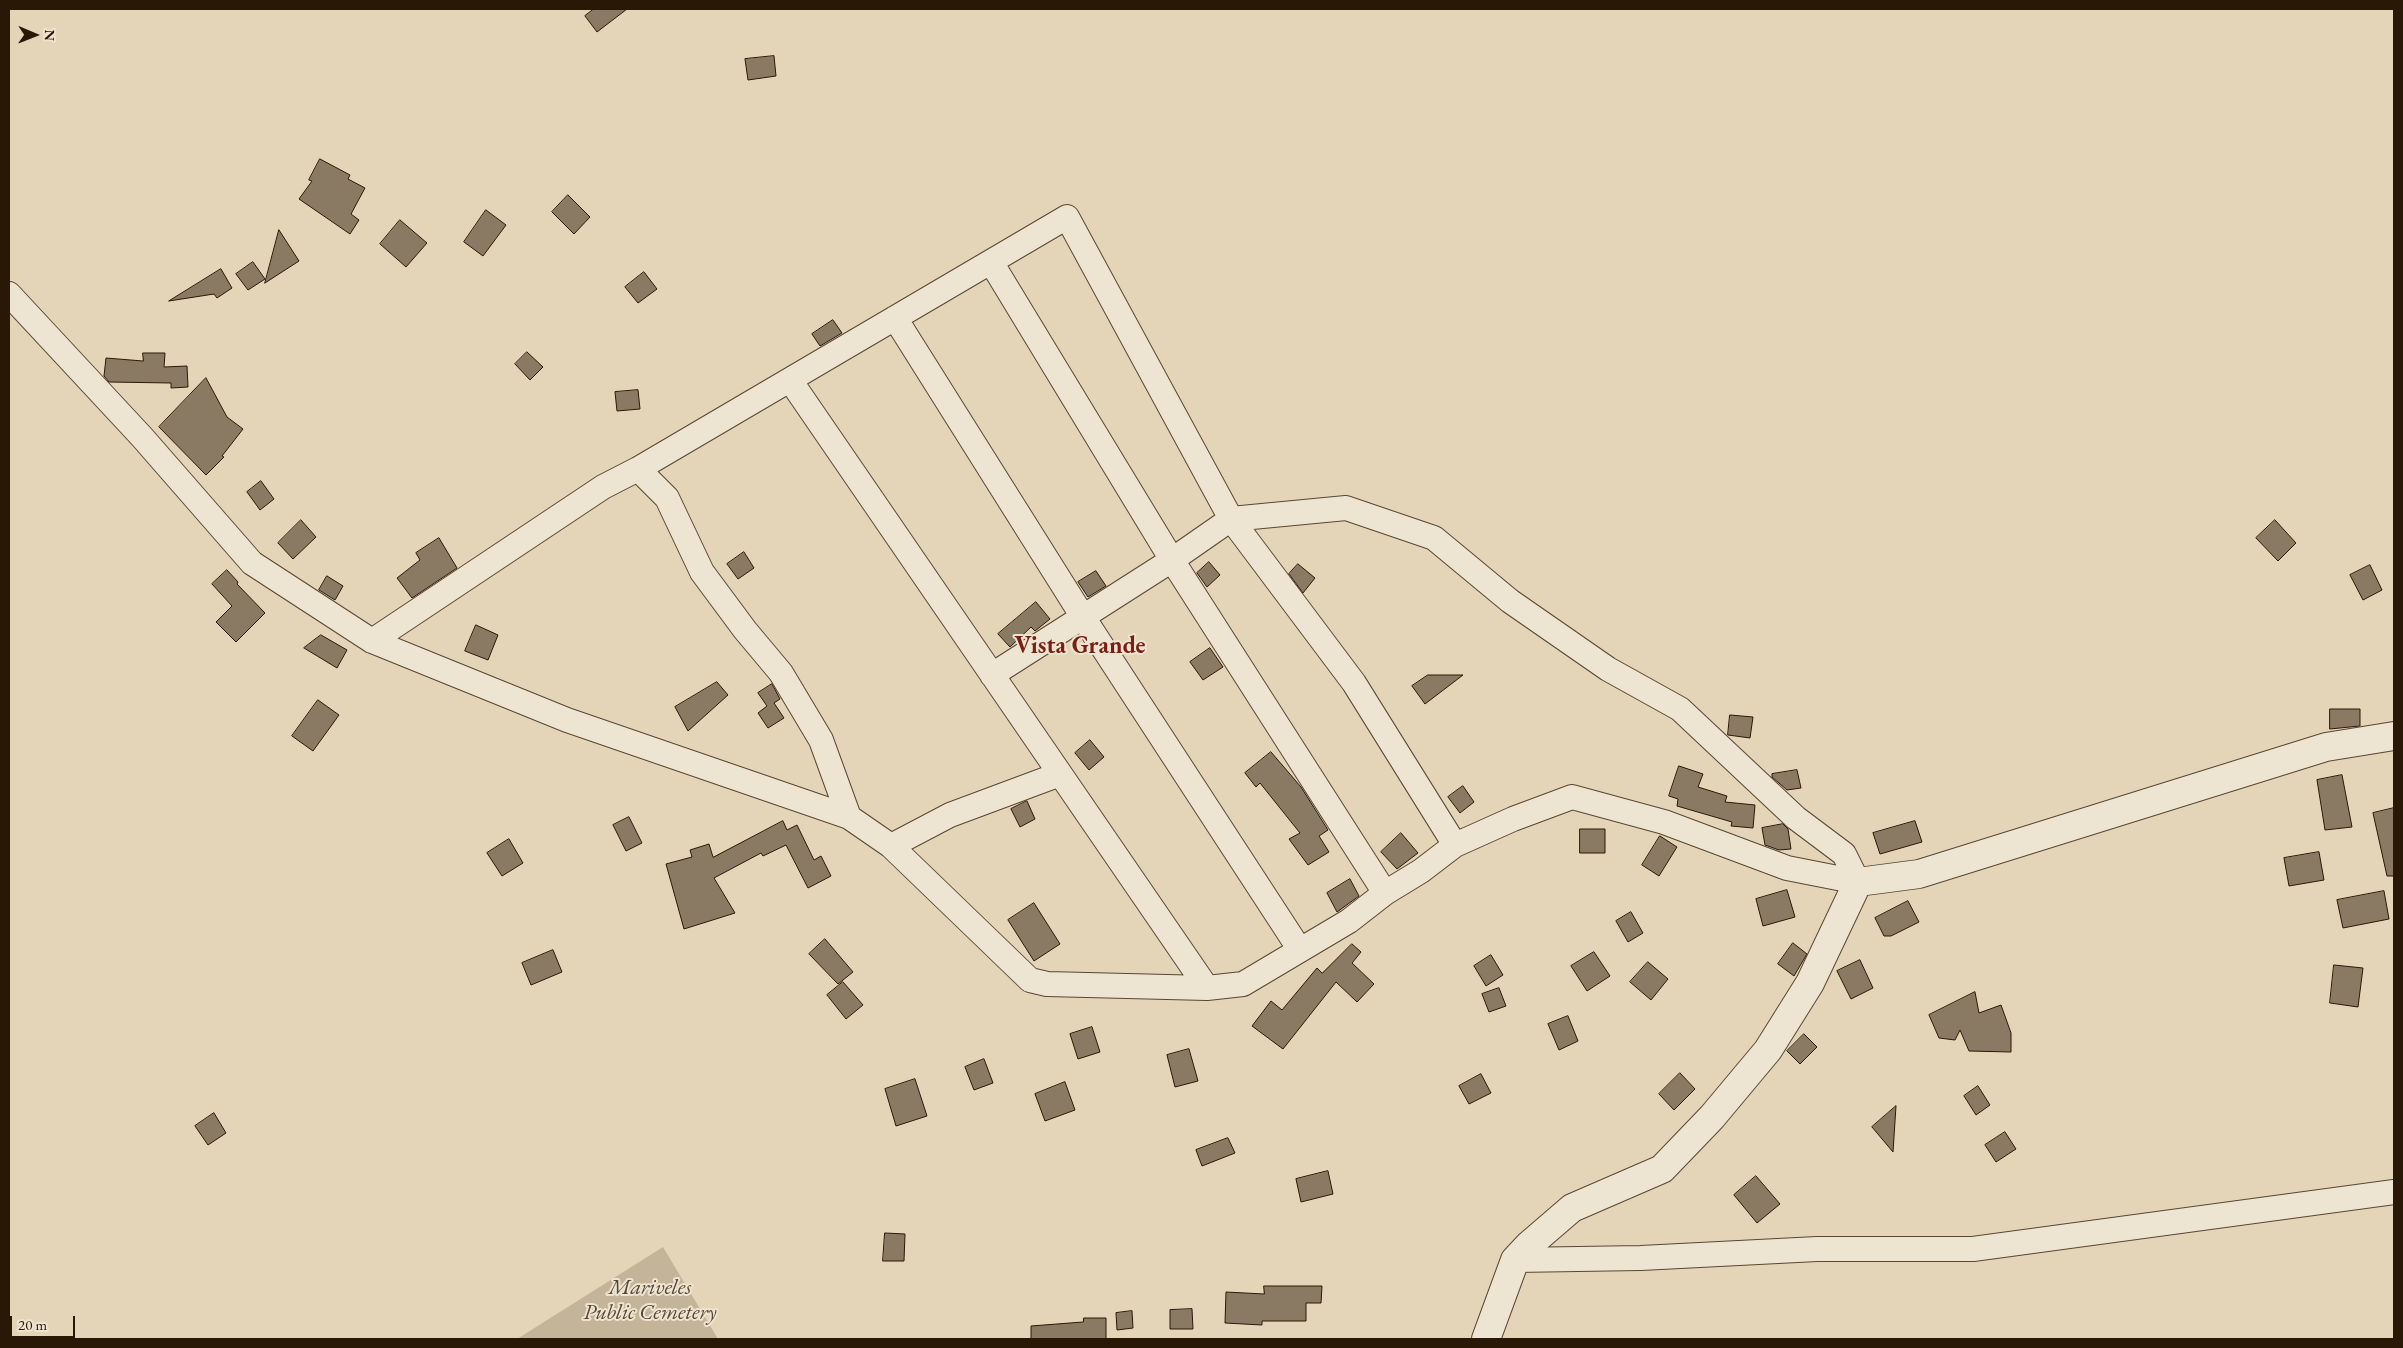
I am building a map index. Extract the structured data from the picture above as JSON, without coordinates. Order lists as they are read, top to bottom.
{
  "districts": ["Vista Grande"],
  "parks": ["Mariveles Public Cemetery"],
  "scale_bar": "20 m",
  "north": "right"
}
